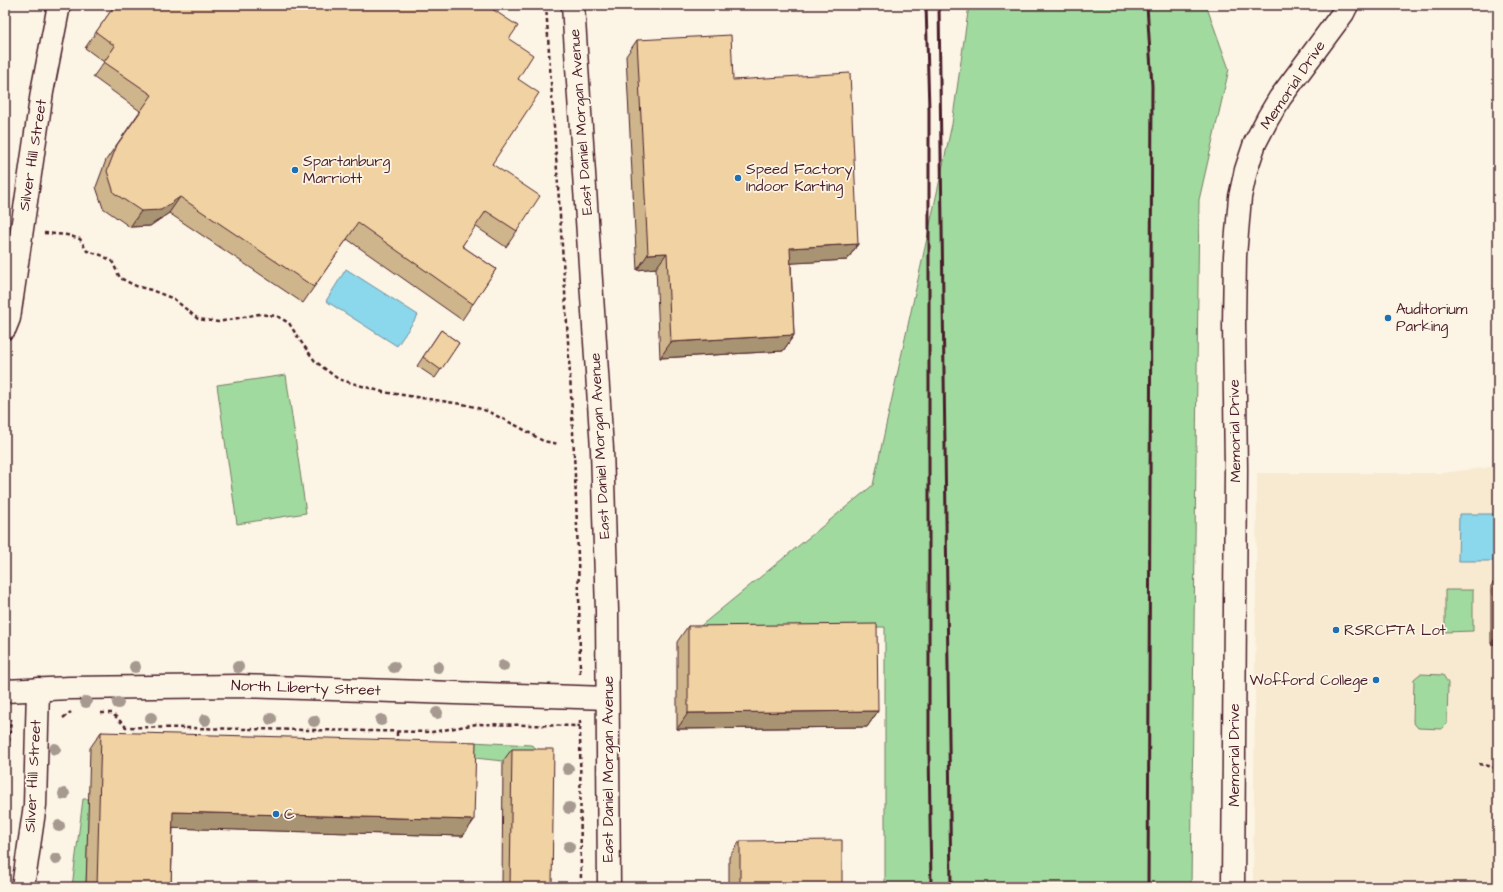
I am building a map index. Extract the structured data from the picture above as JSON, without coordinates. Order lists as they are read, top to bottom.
{
  "streets": {
    "street": [
      "Memorial Drive",
      "East Daniel Morgan Avenue",
      "Silver Hill Street",
      "North Liberty Street"
    ]
  },
  "crossings": [
    ["East Daniel Morgan Avenue", "North Liberty Street"],
    ["Silver Hill Street", "North Liberty Street"]
  ],
  "places": [
    "Spartanburg Marriott",
    "Speed Factory Indoor Karting",
    "Auditorium Parking",
    "RSRCFTA Lot",
    "Wofford College",
    "C"
  ]
}
